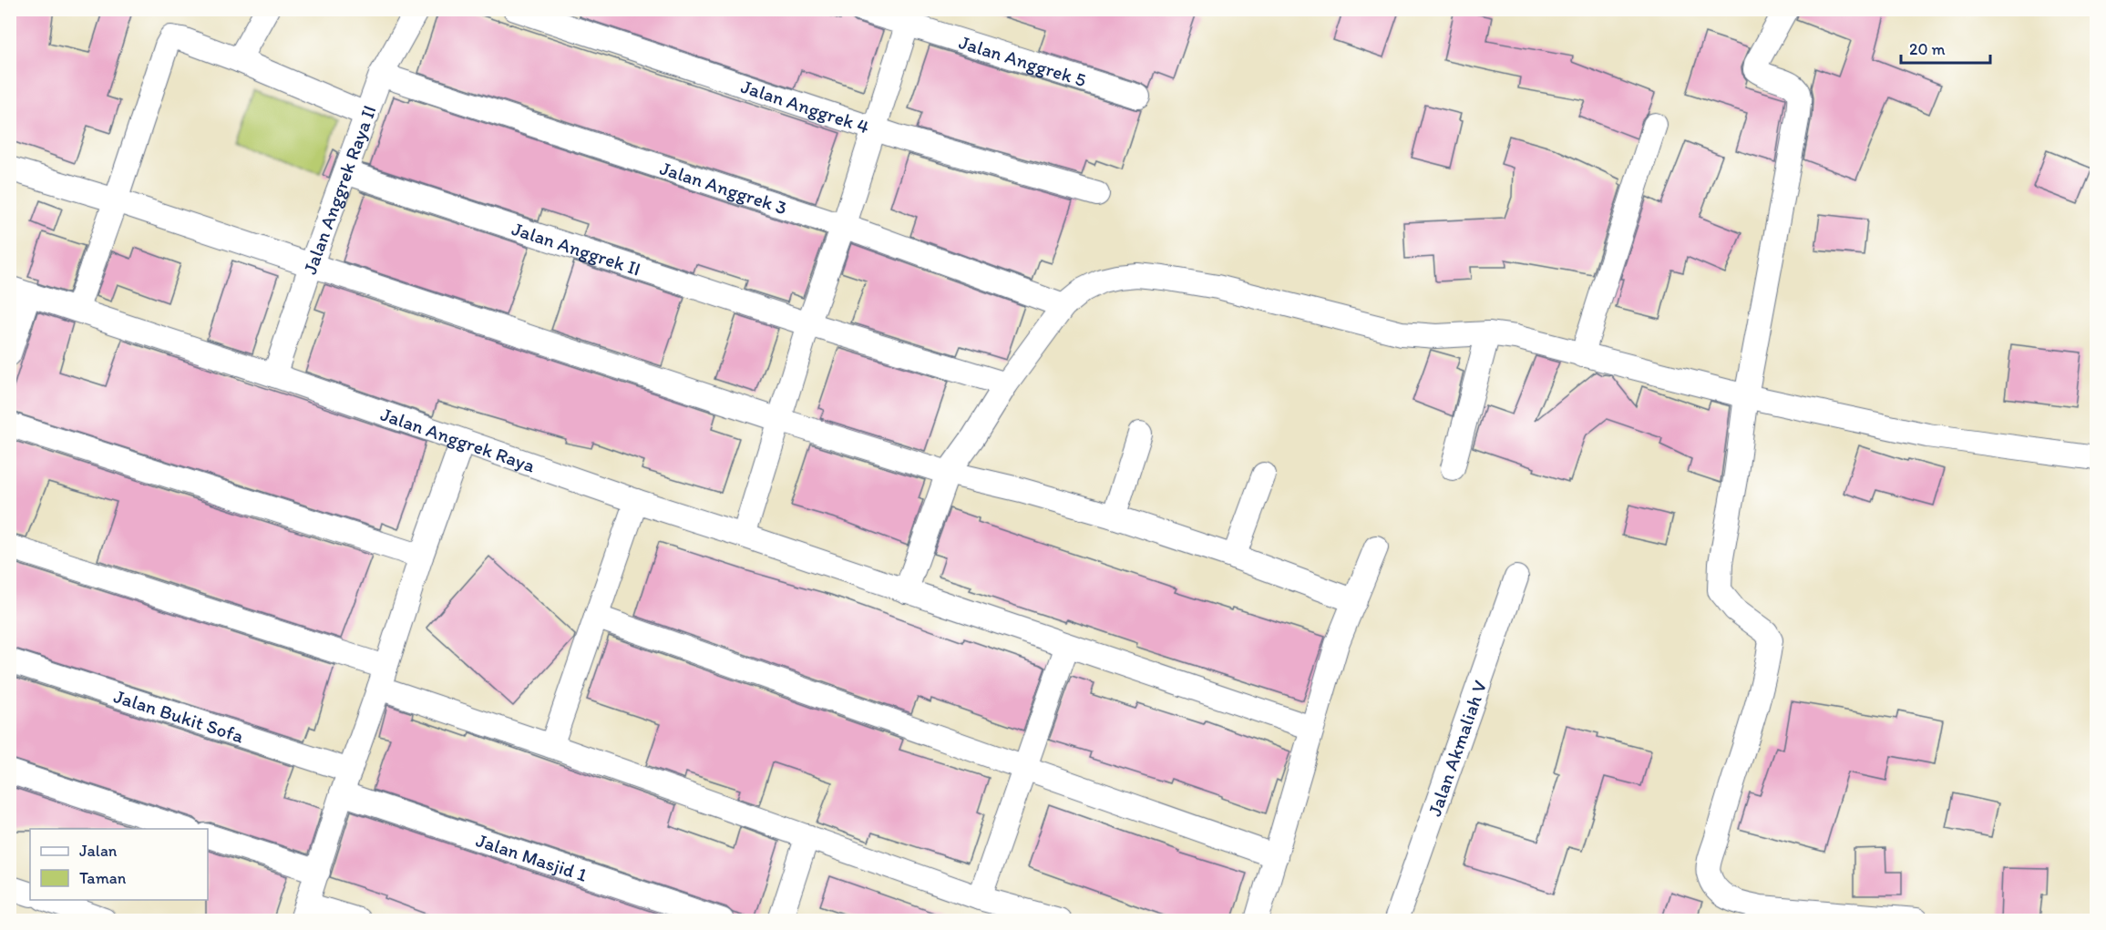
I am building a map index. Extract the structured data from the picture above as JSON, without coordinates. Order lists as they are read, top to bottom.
{
  "streets": {
    "street": [
      "Jalan Anggrek 5",
      "Jalan Anggrek 4",
      "Jalan Anggrek 3",
      "Jalan Anggrek Raya II",
      "Jalan Anggrek II",
      "Jalan Anggrek Raya",
      "Jalan Bukit Sofa",
      "Jalan Akmaliah V",
      "Jalan Masjid 1"
    ]
  },
  "crossings": [
    ["Jalan Anggrek 3", "Jalan Anggrek Raya II"],
    ["Jalan Anggrek Raya II", "Jalan Anggrek II"],
    ["Jalan Anggrek Raya II", "Jalan Anggrek Raya"]
  ],
  "legend": ["Jalan", "Taman"],
  "scale_bar": "20 m"
}
